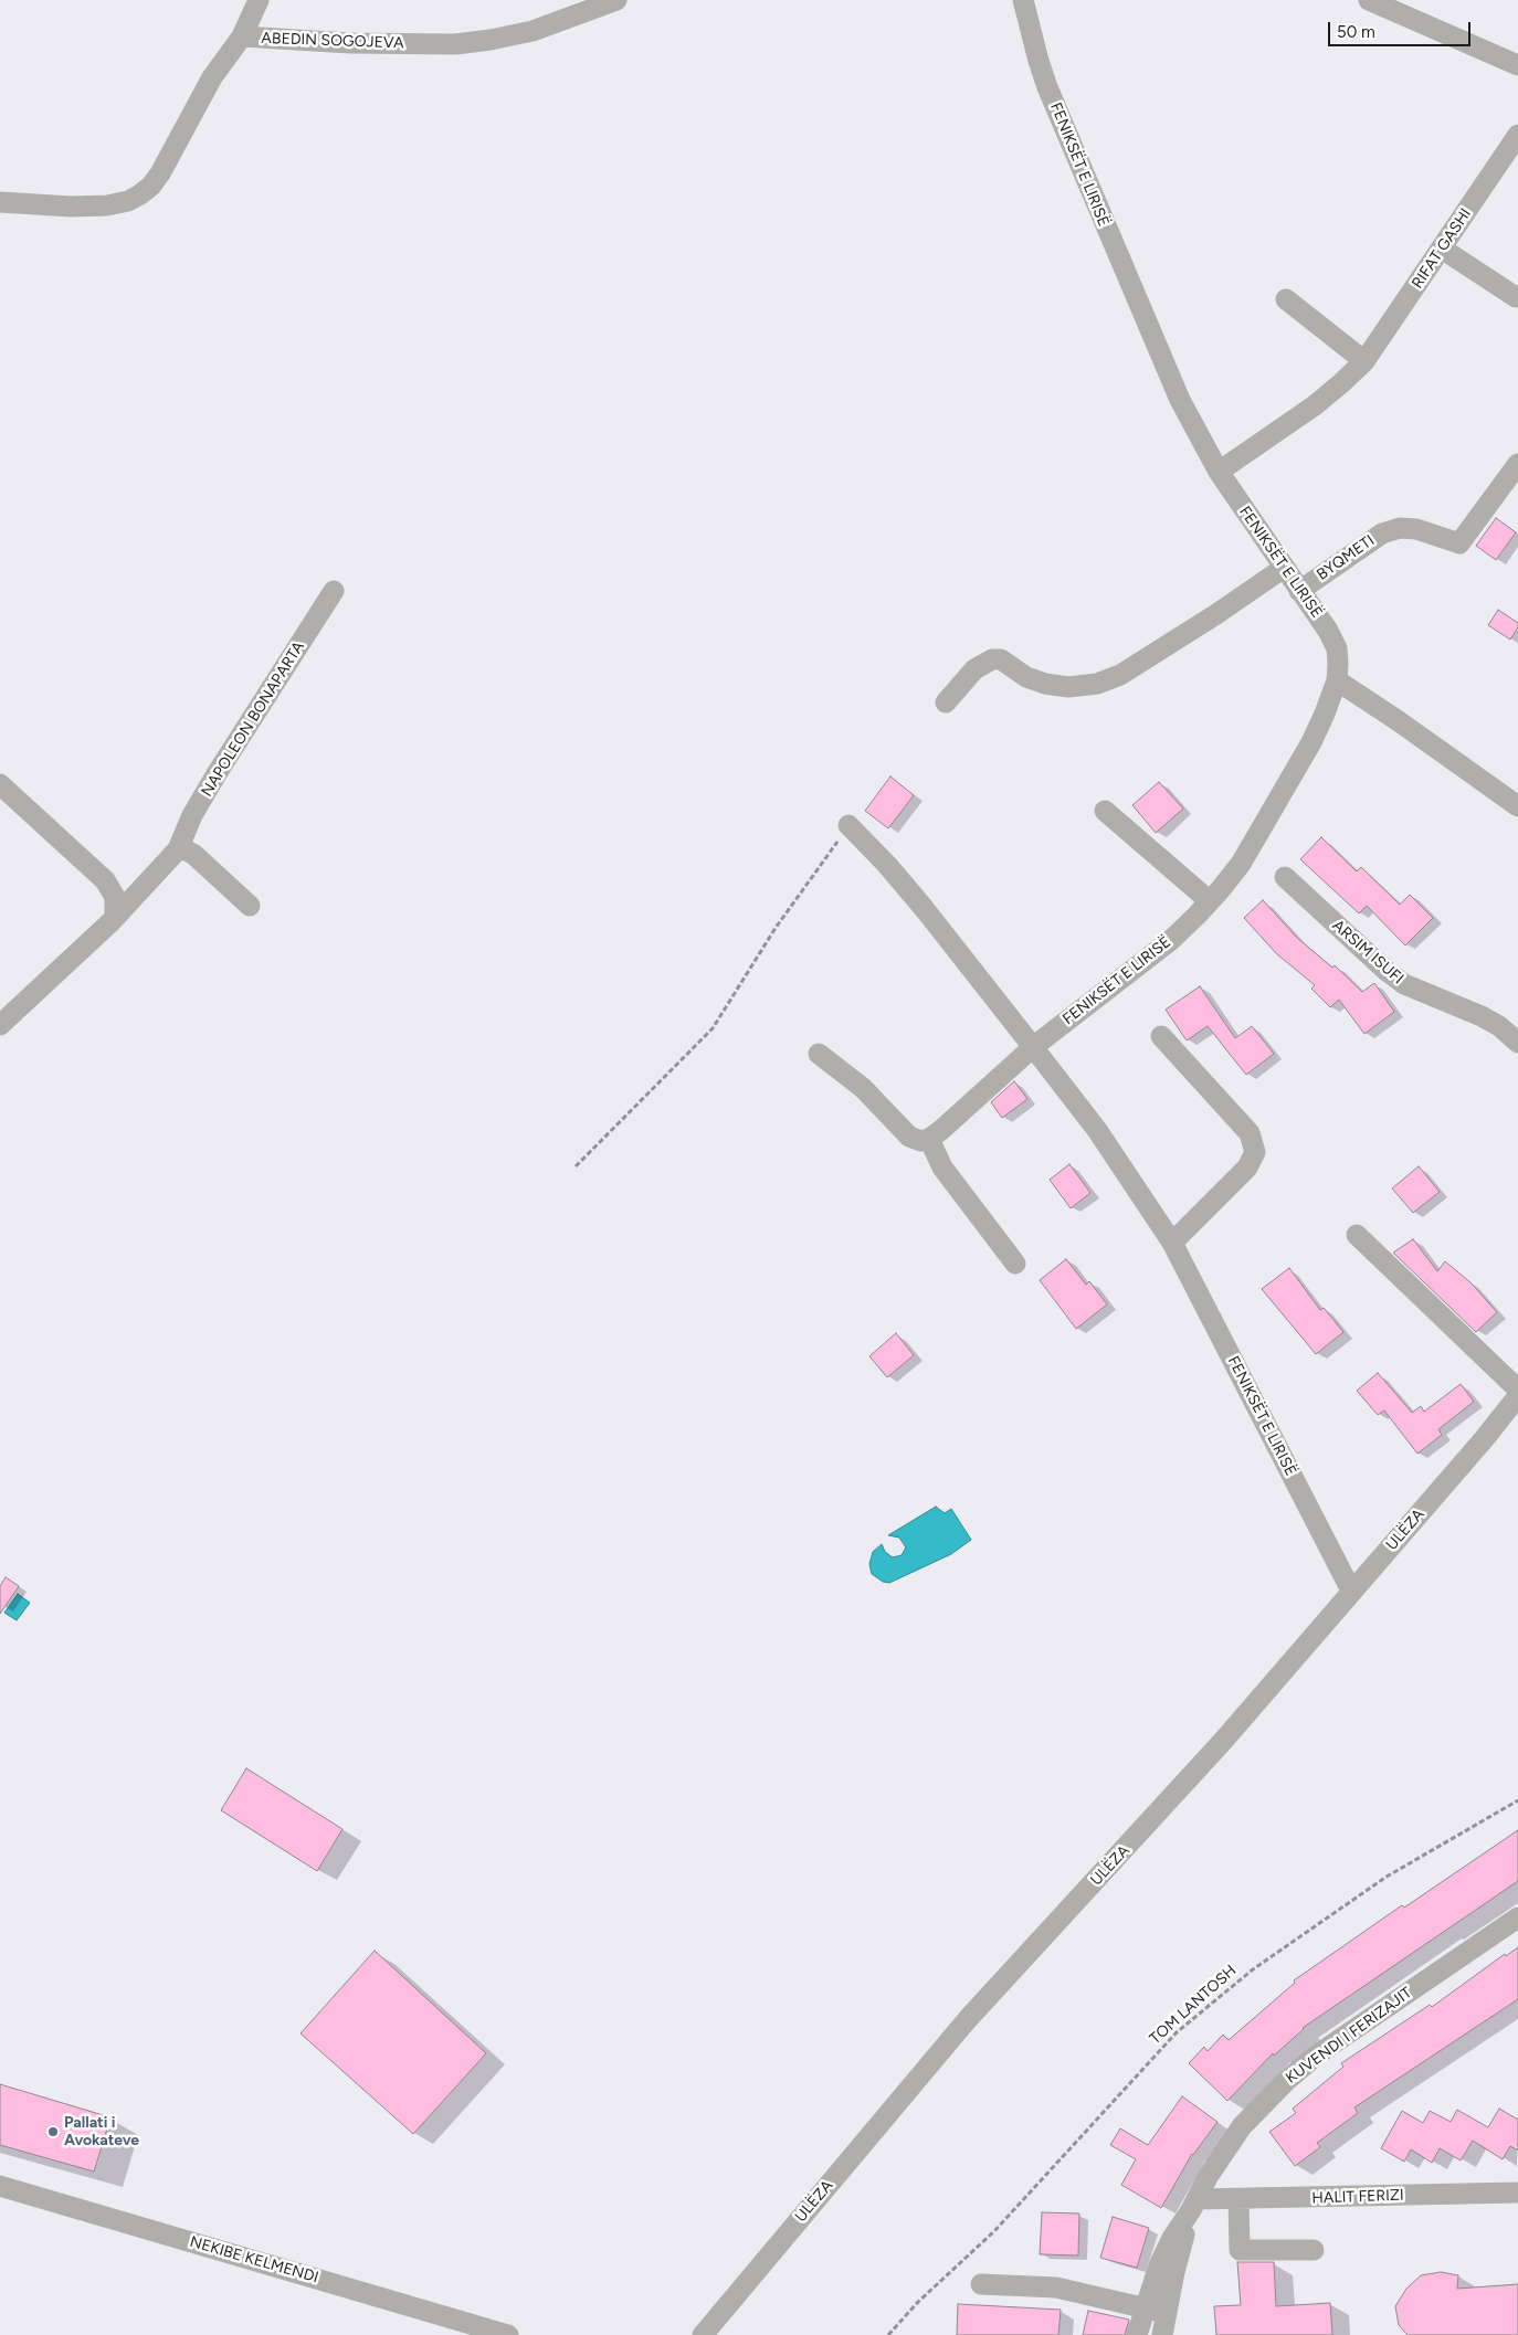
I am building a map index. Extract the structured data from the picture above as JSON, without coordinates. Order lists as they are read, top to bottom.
{
  "streets": {
    "street": [
      "ABEDIN SOGOJEVA",
      "FENIKSËT E LIRISË",
      "RIFAT GASHI",
      "BYQMETI",
      "NAPOLEON BONAPARTA",
      "ARSIM ISUFI",
      "ULËZA",
      "KUVENDI I FERIZAJIT",
      "HALIT FERIZI",
      "NEKIBE KELMENDI"
    ],
    "path": ["TOM LANTOSH"]
  },
  "crossings": [
    ["FENIKSËT E LIRISË", "RIFAT GASHI"],
    ["FENIKSËT E LIRISË", "BYQMETI"],
    ["FENIKSËT E LIRISË", "ULËZA"],
    ["KUVENDI I FERIZAJIT", "HALIT FERIZI"]
  ],
  "places": ["Pallati i Avokateve"],
  "scale_bar": "50 m"
}
